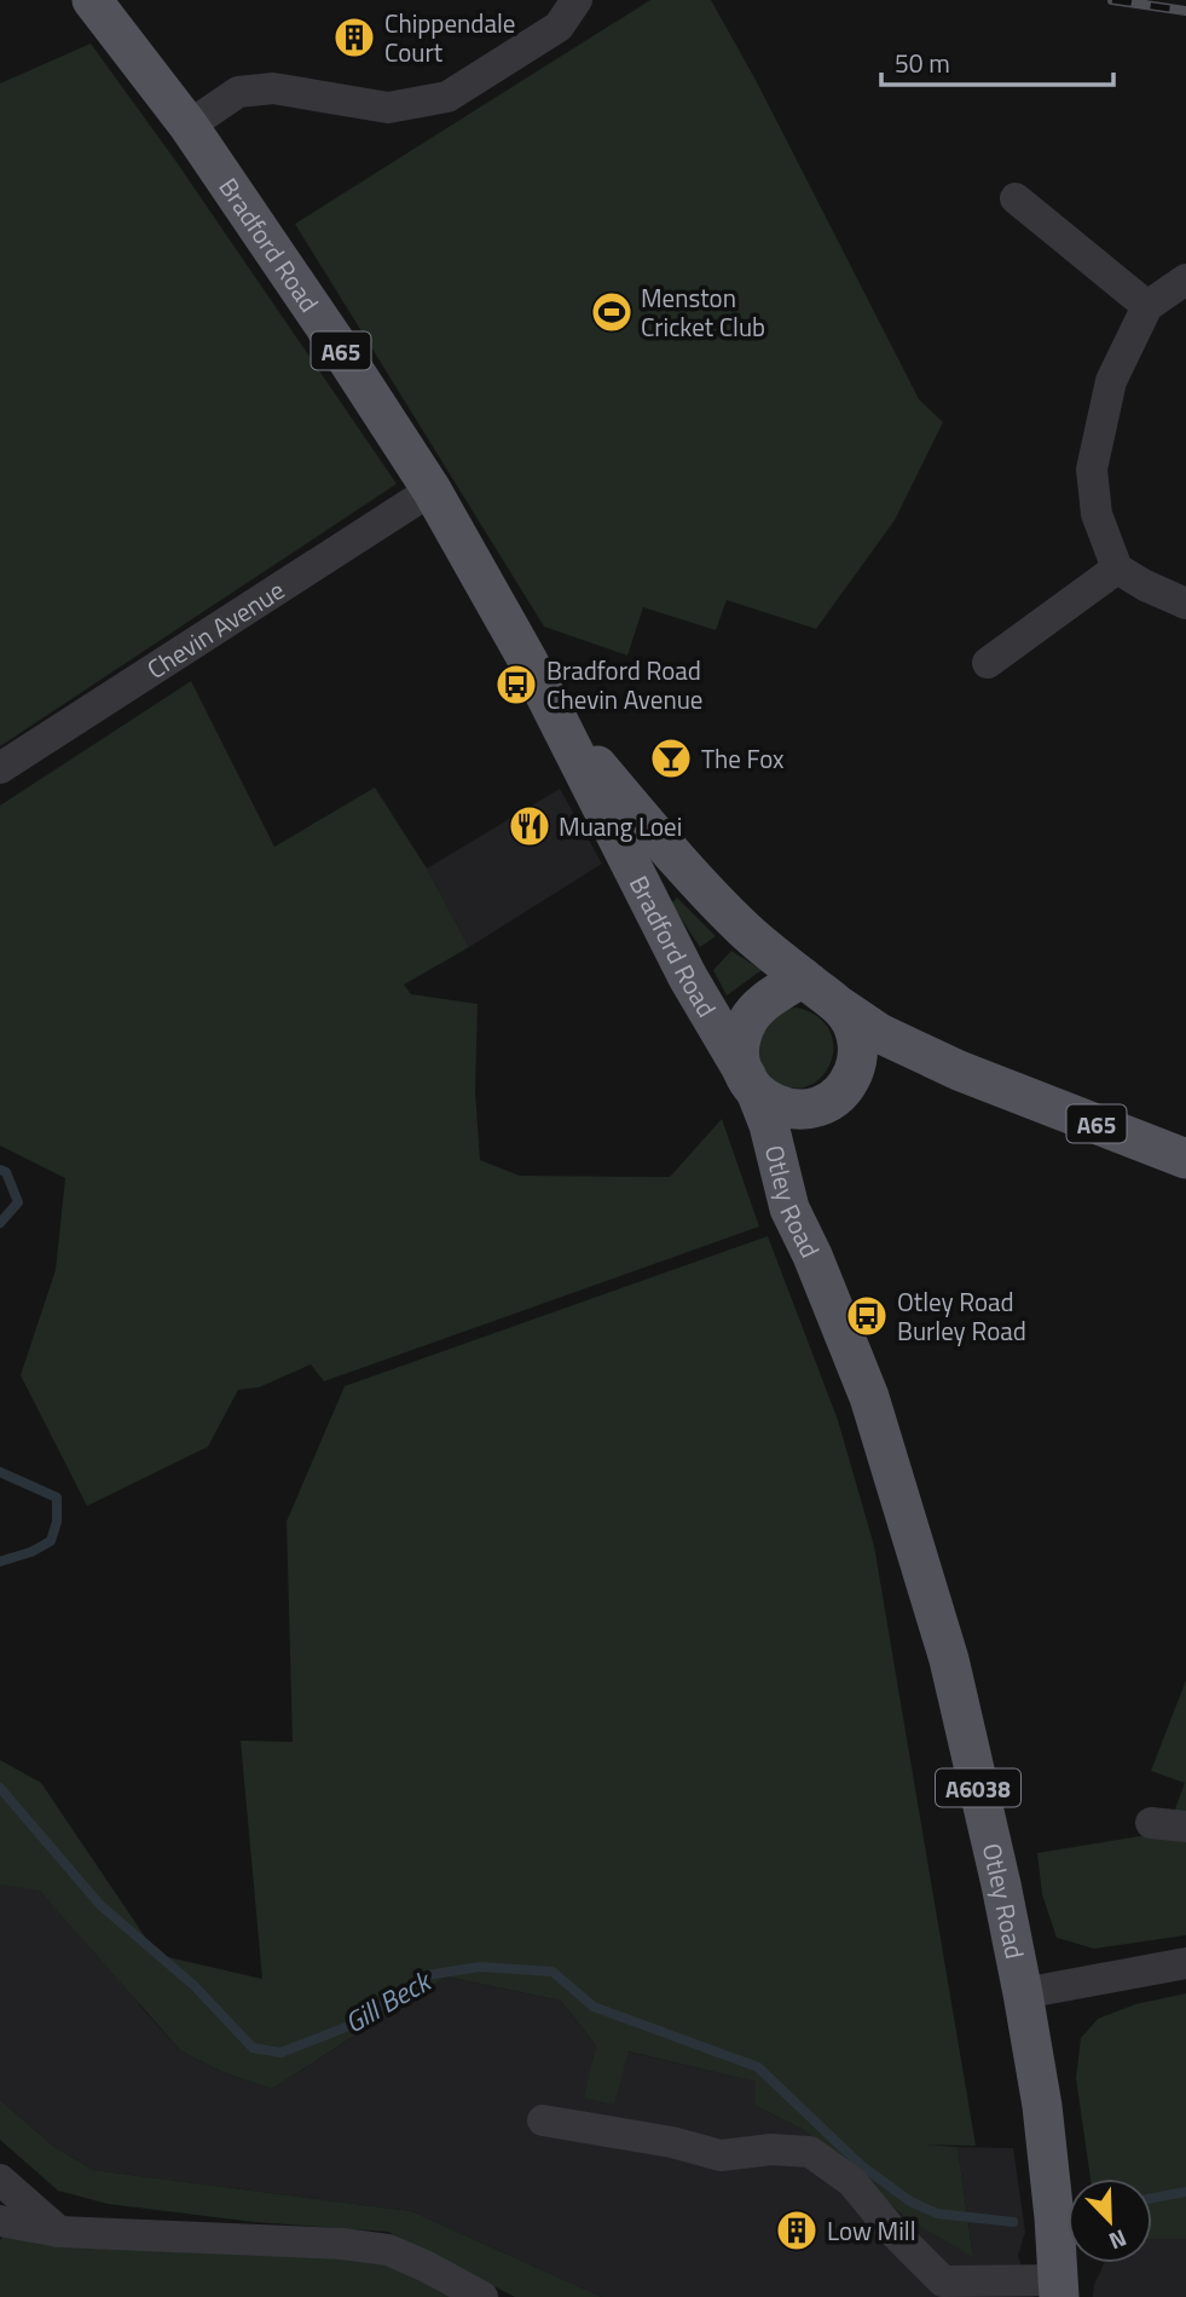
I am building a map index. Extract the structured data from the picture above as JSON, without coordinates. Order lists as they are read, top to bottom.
{
  "streets": {
    "main road": [
      "Bradford Road",
      "A65",
      "Otley Road",
      "A6038"
    ],
    "street": ["Chevin Avenue"]
  },
  "crossings": [
    ["Bradford Road", "A65"],
    ["Bradford Road", "Chevin Avenue"],
    ["Bradford Road", "Otley Road"],
    ["A65", "Otley Road"]
  ],
  "water": ["Gill Beck"],
  "places": {
    "building": ["Chippendale Court", "Low Mill"],
    "sports": ["Menston Cricket Club"],
    "bus stop": ["Bradford Road Chevin Avenue", "Otley Road Burley Road"],
    "bar": ["The Fox"],
    "restaurant": ["Muang Loei"]
  },
  "scale_bar": "50 m",
  "north": "bottom right"
}
